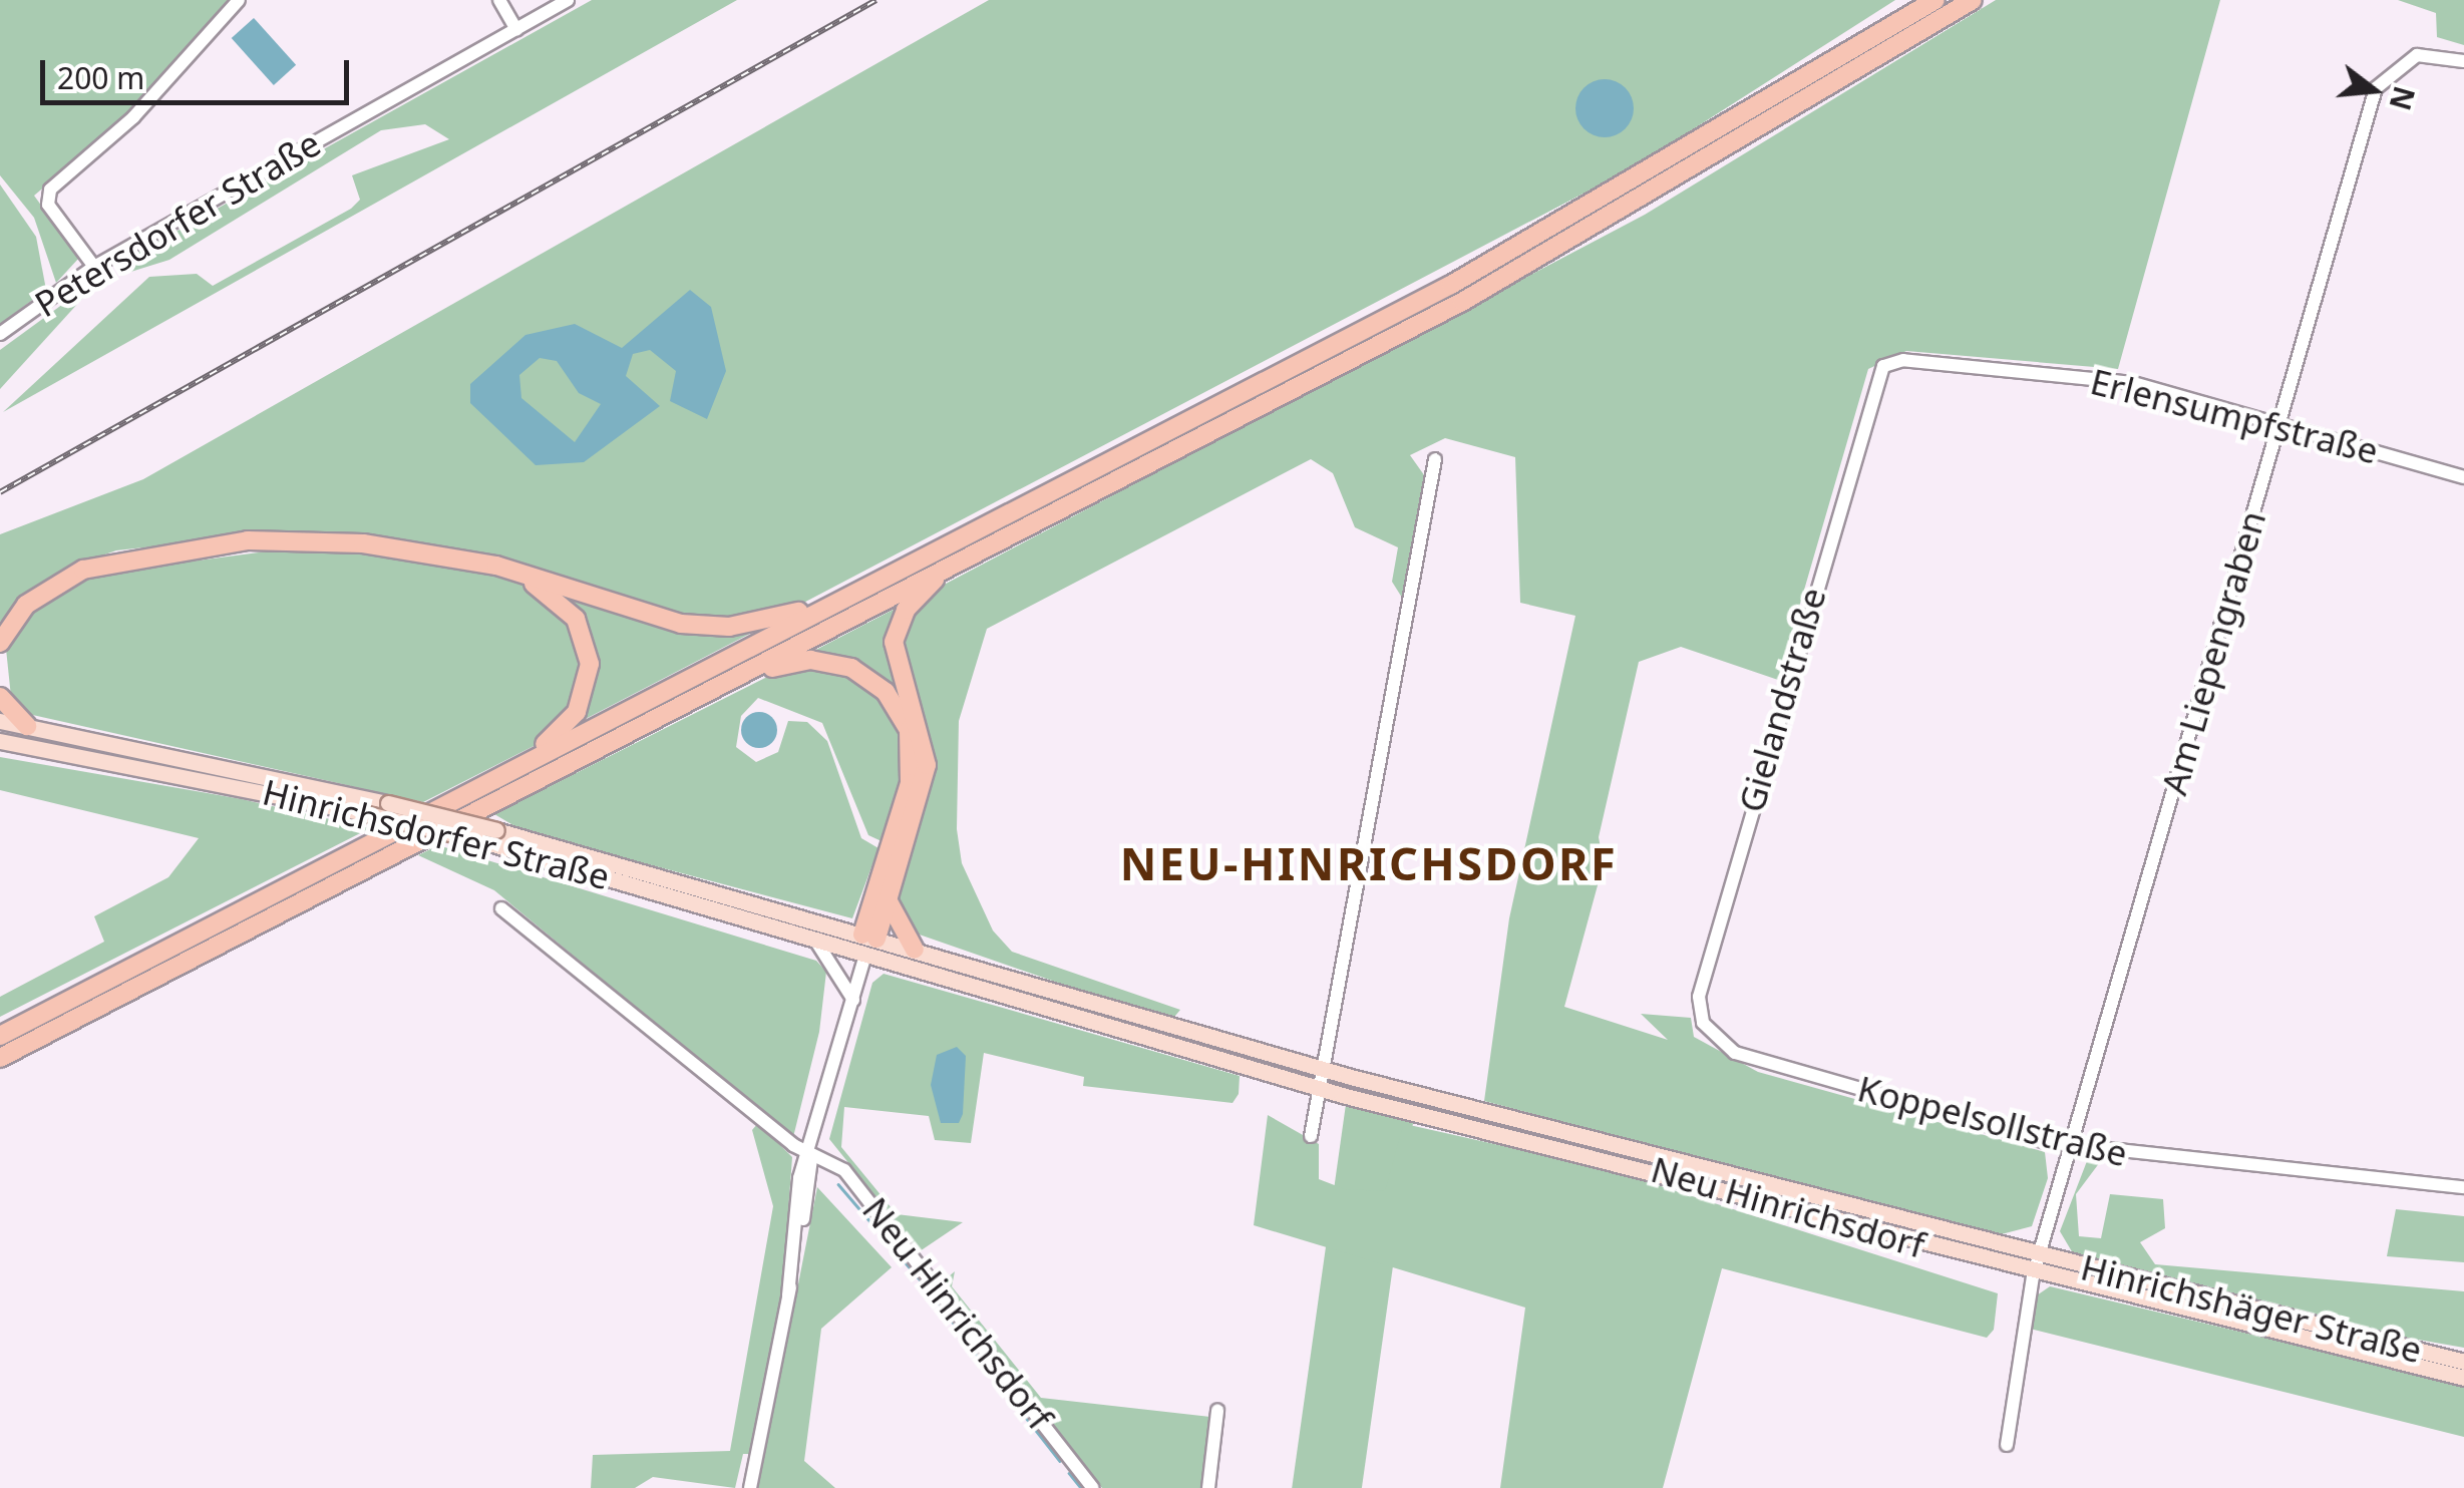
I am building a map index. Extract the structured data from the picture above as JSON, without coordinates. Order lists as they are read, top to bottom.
{
  "streets": {
    "main road": ["Hinrichsdorfer Straße", "Neu Hinrichsdorf", "Hinrichshäger Straße"],
    "street": [
      "Petersdorfer Straße",
      "Erlensumpfstraße",
      "Am Liepengraben",
      "Gielandstraße",
      "Koppelsollstraße"
    ]
  },
  "crossings": [
    ["Erlensumpfstraße", "Am Liepengraben"],
    ["Erlensumpfstraße", "Gielandstraße"],
    ["Am Liepengraben", "Koppelsollstraße"],
    ["Am Liepengraben", "Neu Hinrichsdorf"],
    ["Am Liepengraben", "Hinrichshäger Straße"],
    ["Gielandstraße", "Koppelsollstraße"],
    ["Hinrichsdorfer Straße", "Neu Hinrichsdorf"],
    ["Neu Hinrichsdorf", "Hinrichshäger Straße"]
  ],
  "districts": ["NEU-HINRICHSDORF"],
  "scale_bar": "200 m",
  "north": "right"
}
